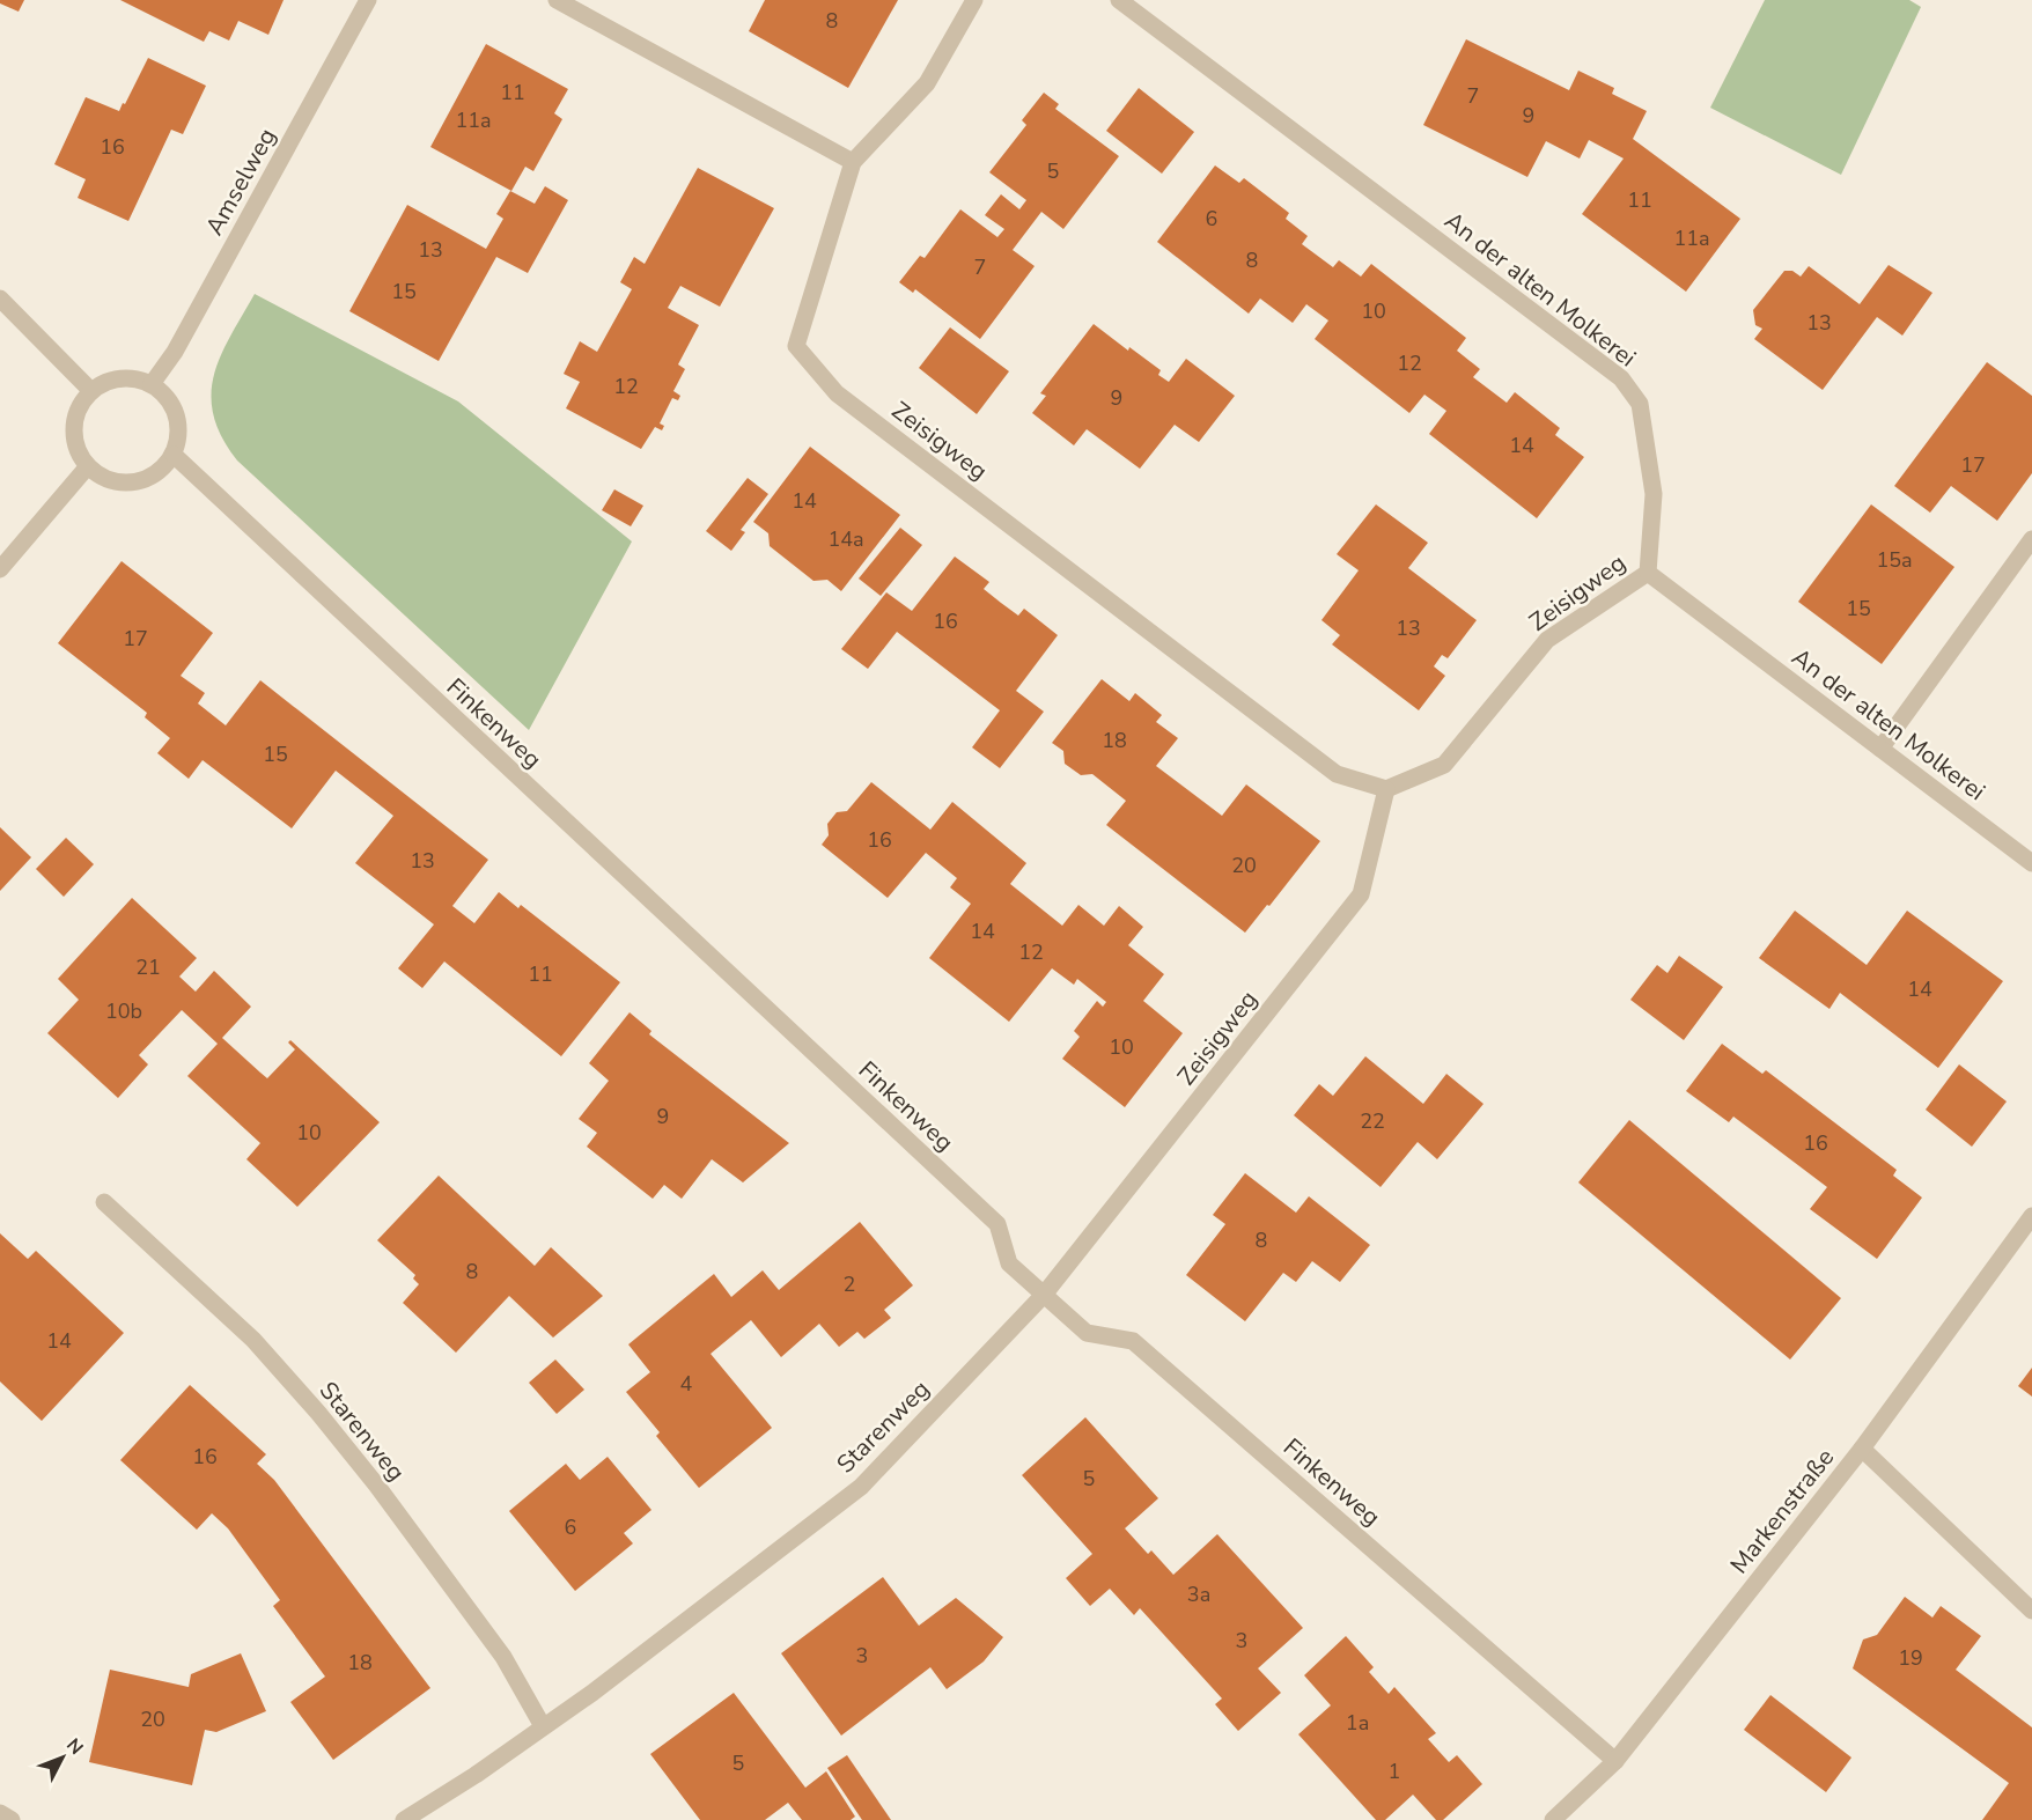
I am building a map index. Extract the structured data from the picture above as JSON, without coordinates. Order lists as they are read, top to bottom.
{
  "streets": {
    "street": [
      "Amselweg",
      "An der alten Molkerei",
      "Zeisigweg",
      "Finkenweg",
      "Starenweg",
      "Markenstraße"
    ]
  },
  "crossings": [
    ["Amselweg", "Finkenweg"],
    ["An der alten Molkerei", "Zeisigweg"],
    ["Zeisigweg", "Finkenweg"],
    ["Zeisigweg", "Starenweg"],
    ["Finkenweg", "Starenweg"],
    ["Finkenweg", "Markenstraße"]
  ],
  "house_numbers": [
    "8",
    "11",
    "7",
    "9",
    "11a",
    "16",
    "5",
    "11",
    "6",
    "11a",
    "13",
    "8",
    "7",
    "15",
    "10",
    "13",
    "12",
    "12",
    "9",
    "14",
    "17",
    "14",
    "14a",
    "15a",
    "15",
    "16",
    "13",
    "17",
    "18",
    "15",
    "16",
    "13",
    "20",
    "14",
    "12",
    "21",
    "11",
    "14",
    "10b",
    "10",
    "9",
    "22",
    "10",
    "16",
    "8",
    "8",
    "2",
    "14",
    "4",
    "16",
    "5",
    "6",
    "3a",
    "3",
    "3",
    "19",
    "18",
    "20",
    "1a",
    "5",
    "1"
  ],
  "north": "top right"
}
